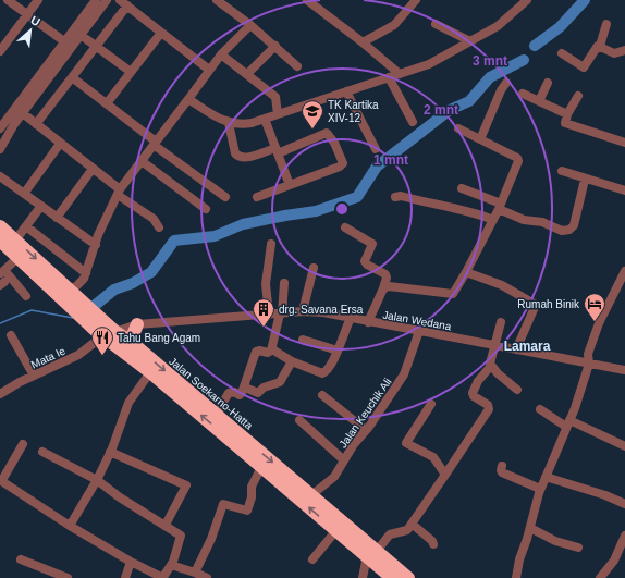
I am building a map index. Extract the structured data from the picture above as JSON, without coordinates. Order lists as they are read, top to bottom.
{
  "streets": {
    "highway": ["Jalan Soekarno-Hatta"],
    "street": ["Jalan Wedana", "Mata Ie", "Jalan Keuchik Ali"]
  },
  "crossings": [
    ["Jalan Wedana", "Mata Ie"],
    ["Jalan Wedana", "Jalan Soekarno-Hatta"],
    ["Jalan Wedana", "Jalan Keuchik Ali"],
    ["Mata Ie", "Jalan Soekarno-Hatta"],
    ["Jalan Soekarno-Hatta", "Jalan Keuchik Ali"]
  ],
  "districts": ["Lamara"],
  "places": {
    "school or university": ["TK Kartika XIV-12"],
    "hotel": ["Rumah Binik"],
    "building": ["drg. Savana Ersa"],
    "restaurant": ["Tahu Bang Agam"]
  },
  "north": "top right",
  "rings": ["3 mnt", "2 mnt", "1 mnt"]
}
